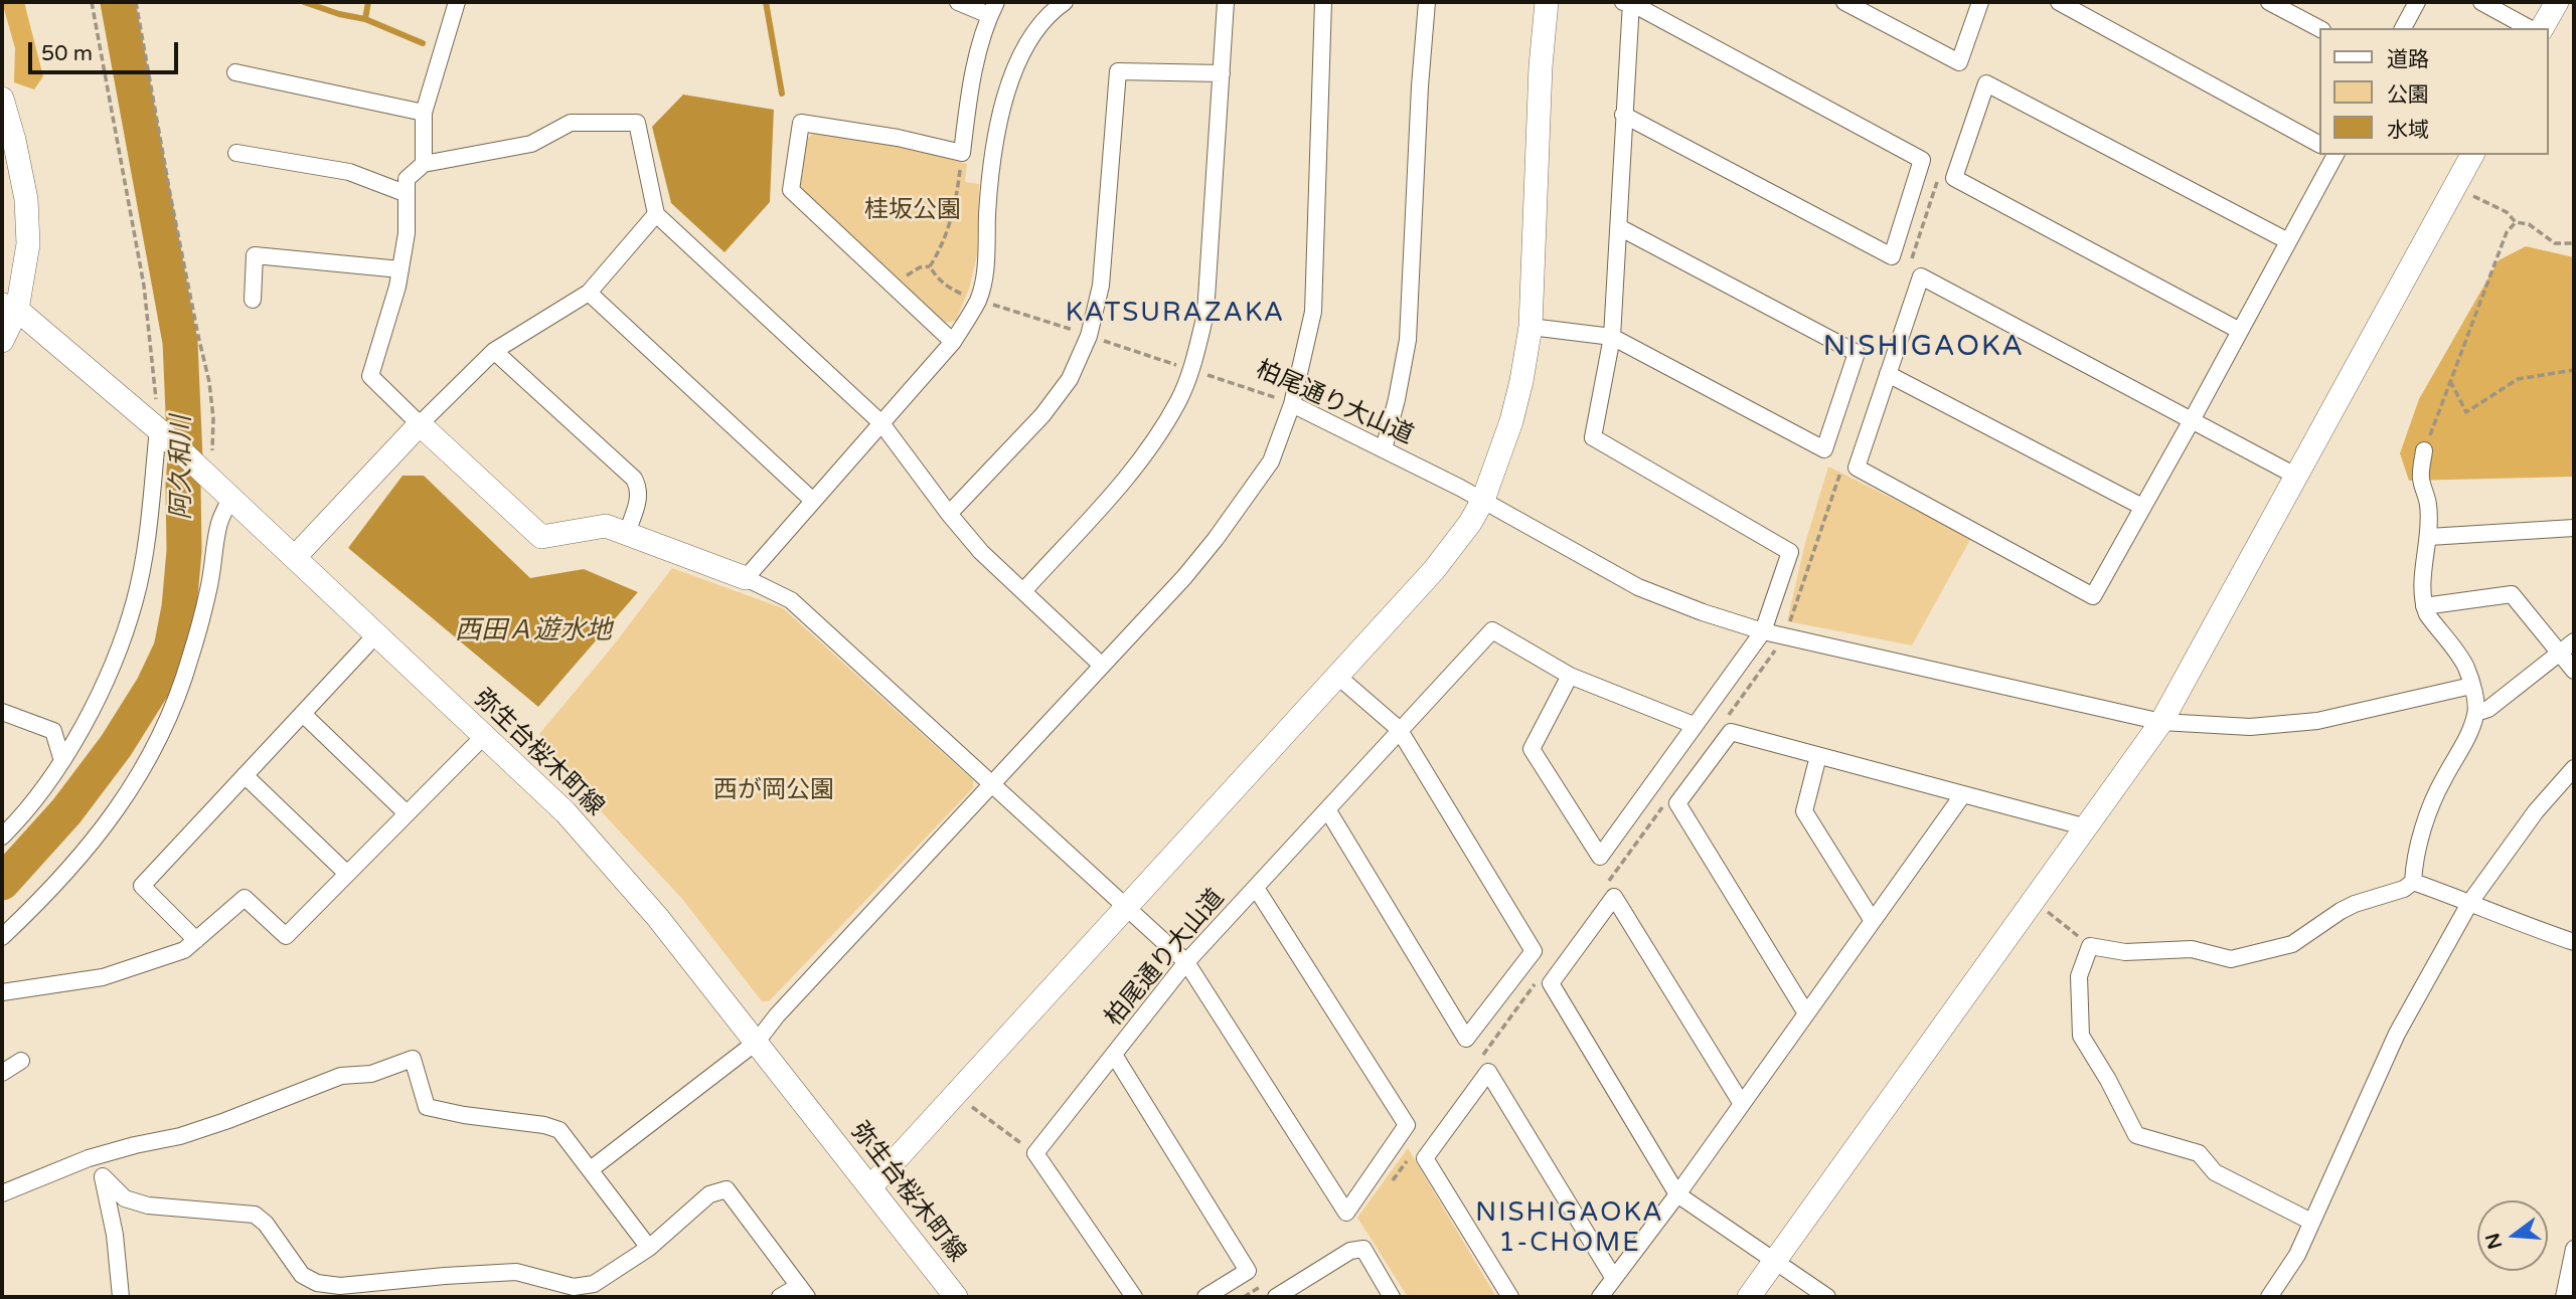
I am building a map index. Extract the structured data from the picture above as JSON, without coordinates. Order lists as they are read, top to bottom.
{
  "streets": {
    "street": ["柏尾通り大山道", "弥生台桜木町線"]
  },
  "districts": ["KATSURAZAKA", "NISHIGAOKA", "NISHIGAOKA 1-CHOME"],
  "water": ["阿久和川", "西田Ａ遊水地"],
  "parks": ["桂坂公園", "西が岡公園"],
  "legend": ["道路", "公園", "水域"],
  "scale_bar": "50 m",
  "north": "left"
}
